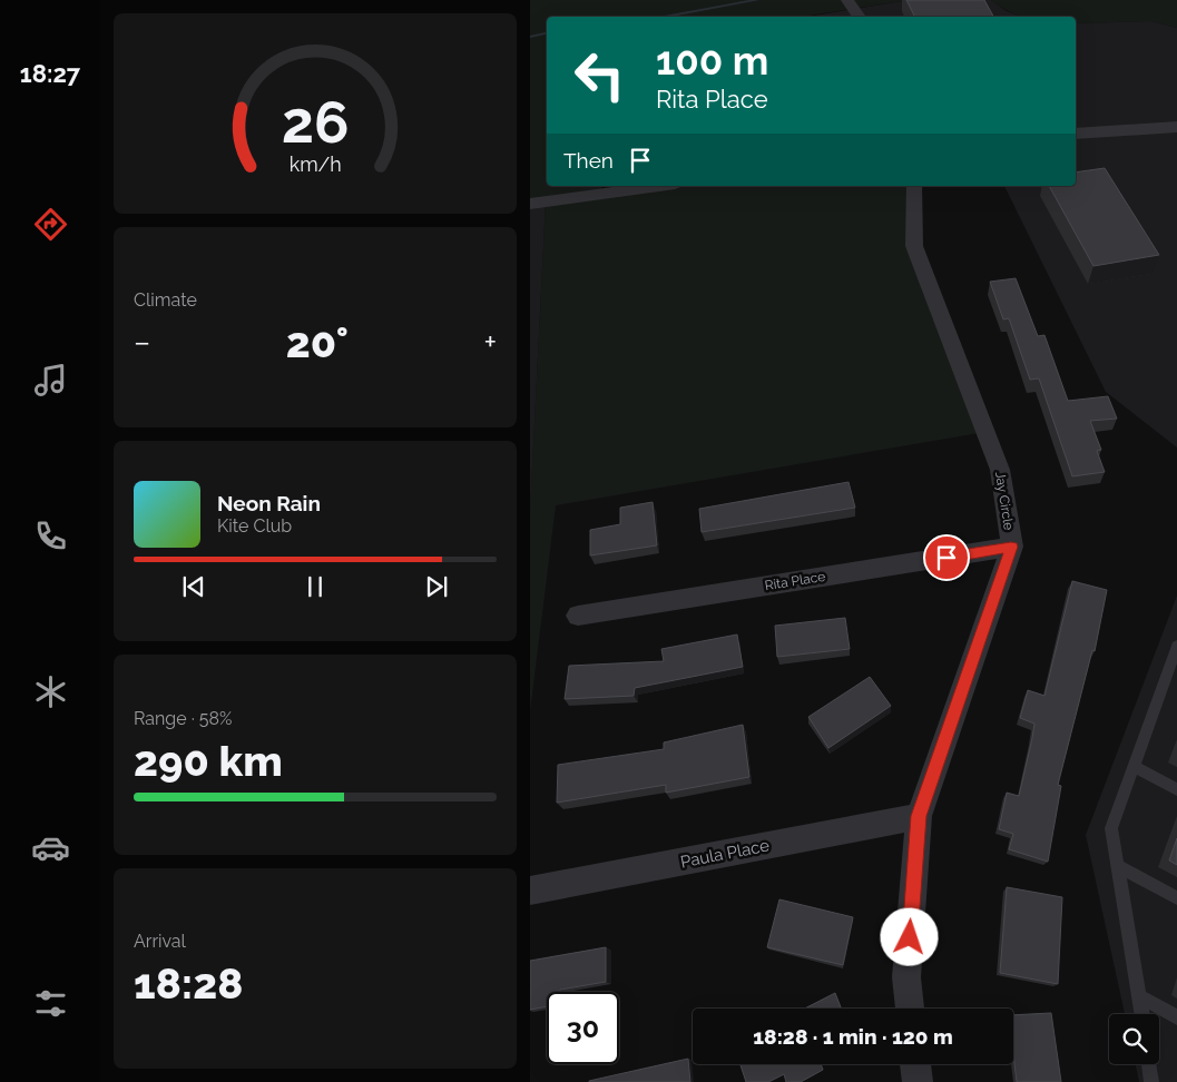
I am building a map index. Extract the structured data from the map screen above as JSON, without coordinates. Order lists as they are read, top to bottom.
{
  "streets": {
    "street": ["Jay Circle", "Rita Place", "Paula Place"]
  },
  "crossings": [
    ["Jay Circle", "Rita Place"],
    ["Jay Circle", "Paula Place"]
  ],
  "page": {
    "tabs": "18:27",
    "turn": ["100 m", "Rita Place"],
    "then": "Then",
    "tile": [
      "Climate",
      ["Range · 58%", "290 km"],
      ["Arrival", "18:28"]
    ],
    "heat": ["−", "20°", "+"],
    "song": ["Neon Rain", "Kite Club"],
    "limit": "30",
    "trip": "18:28 · 1 min · 120 m",
    "gauge": ["26", "km/h"]
  }
}
